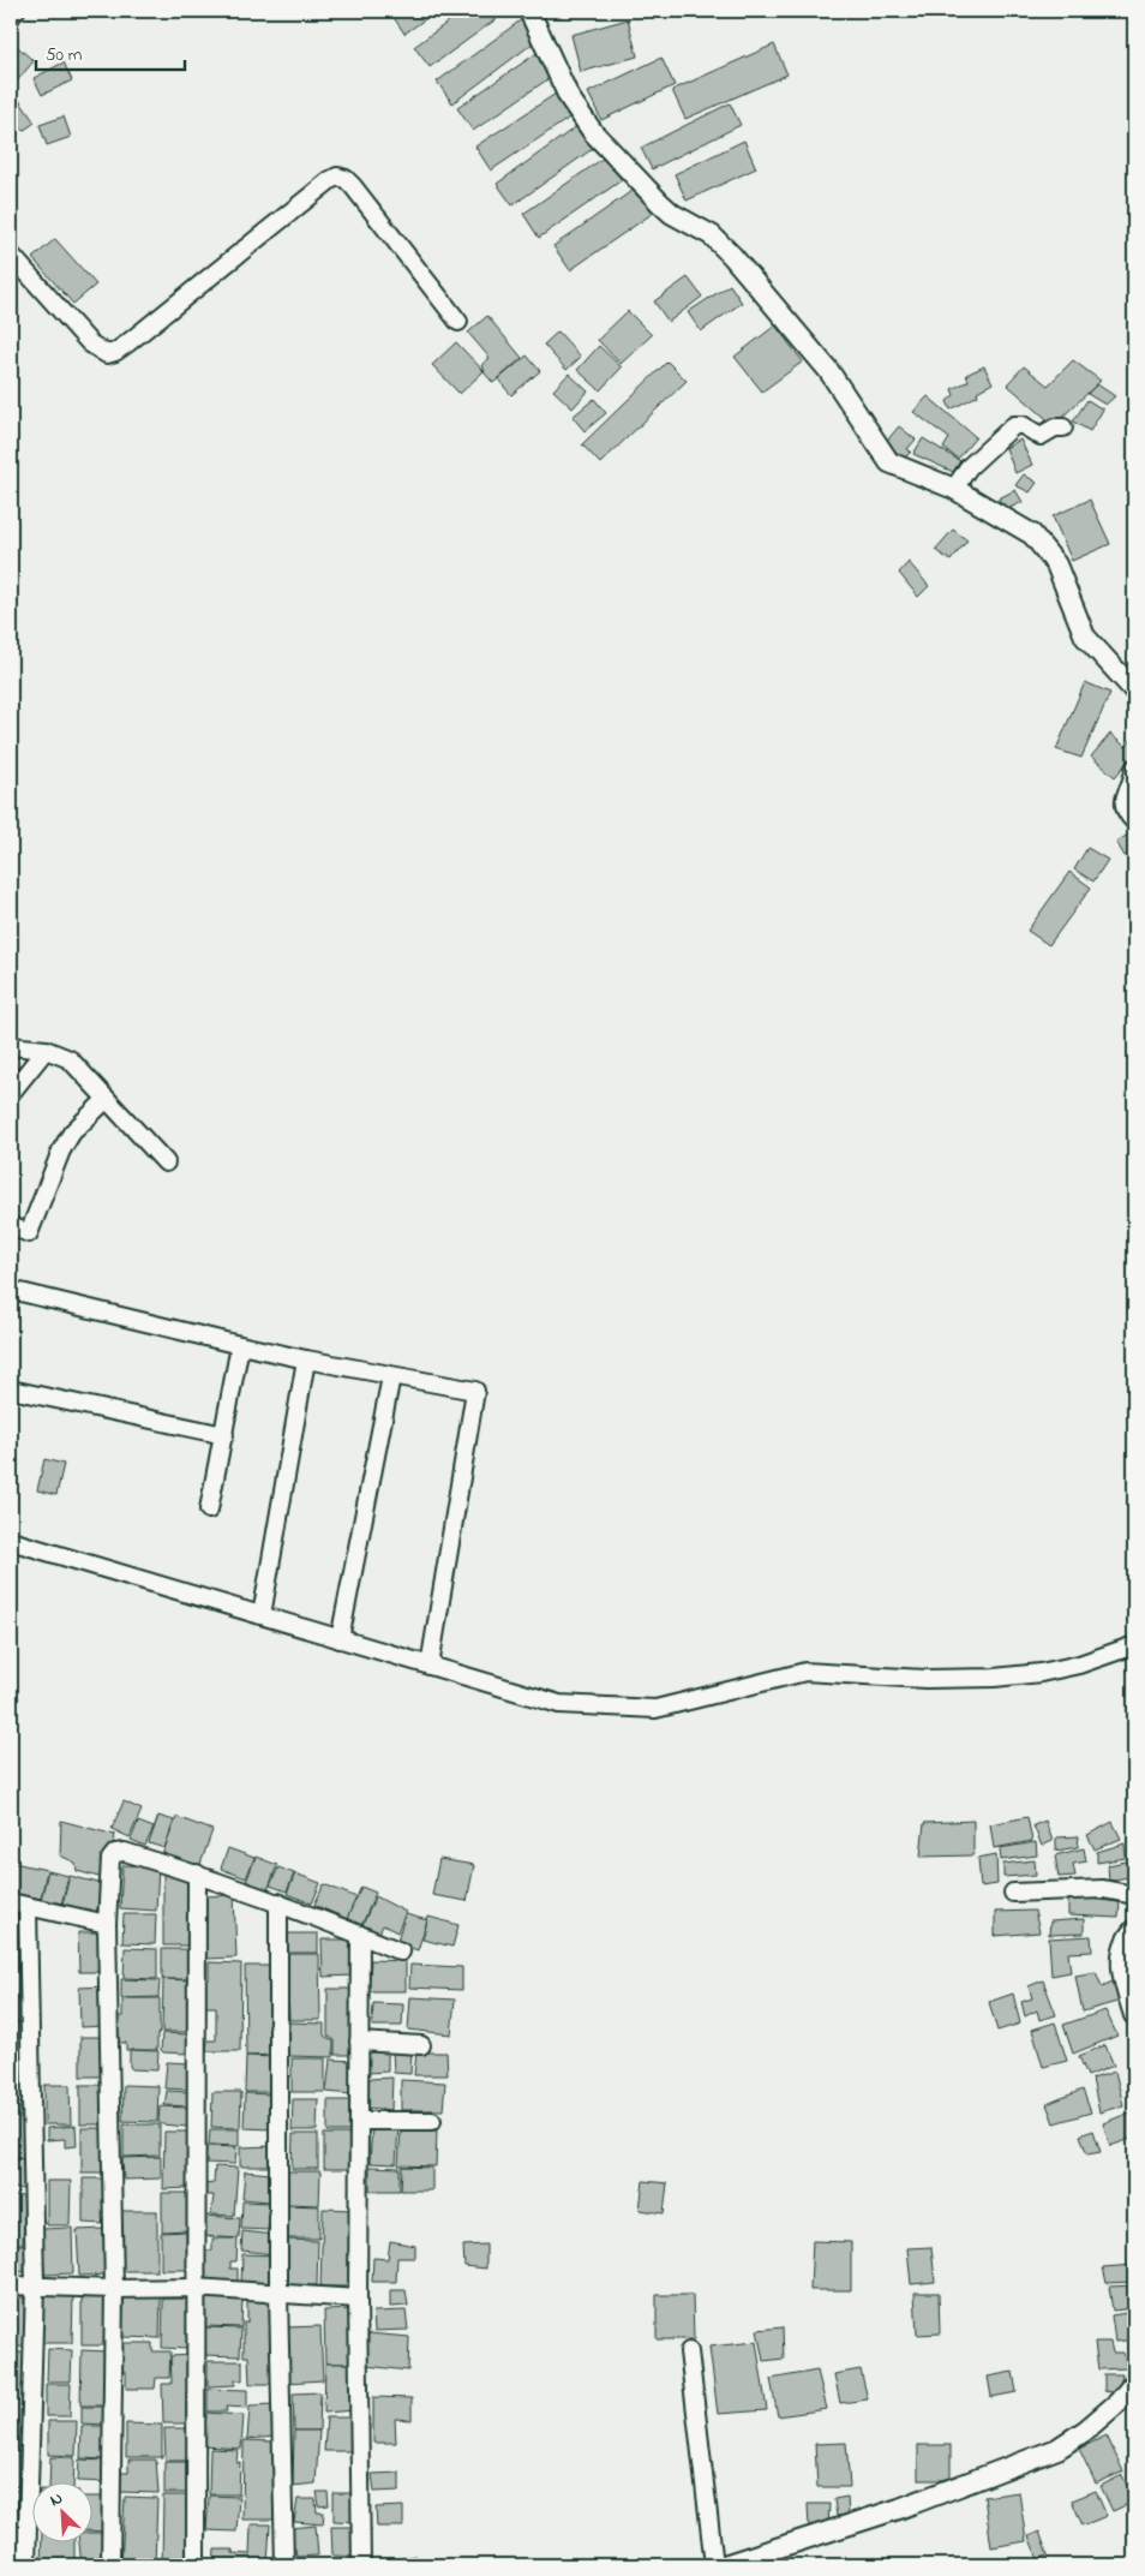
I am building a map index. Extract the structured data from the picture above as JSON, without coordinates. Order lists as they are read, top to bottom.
{
  "scale_bar": "50 m",
  "north": "top left"
}
